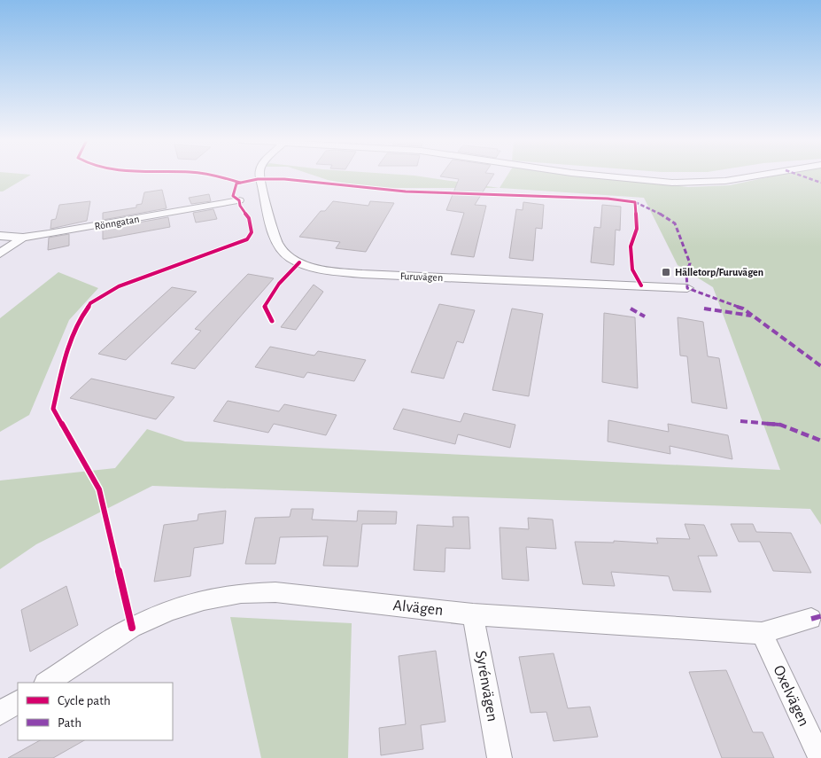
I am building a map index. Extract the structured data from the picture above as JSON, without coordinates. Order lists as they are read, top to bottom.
{
  "streets": {
    "street": [
      "Rönngatan",
      "Furuvägen",
      "Alvägen",
      "Syrénvägen",
      "Oxelvägen"
    ]
  },
  "crossings": [
    ["Alvägen", "Syrénvägen"],
    ["Alvägen", "Oxelvägen"]
  ],
  "places": {
    "transit": ["Hälletorp/Furuvägen"]
  },
  "legend": ["Cycle path", "Path"]
}
